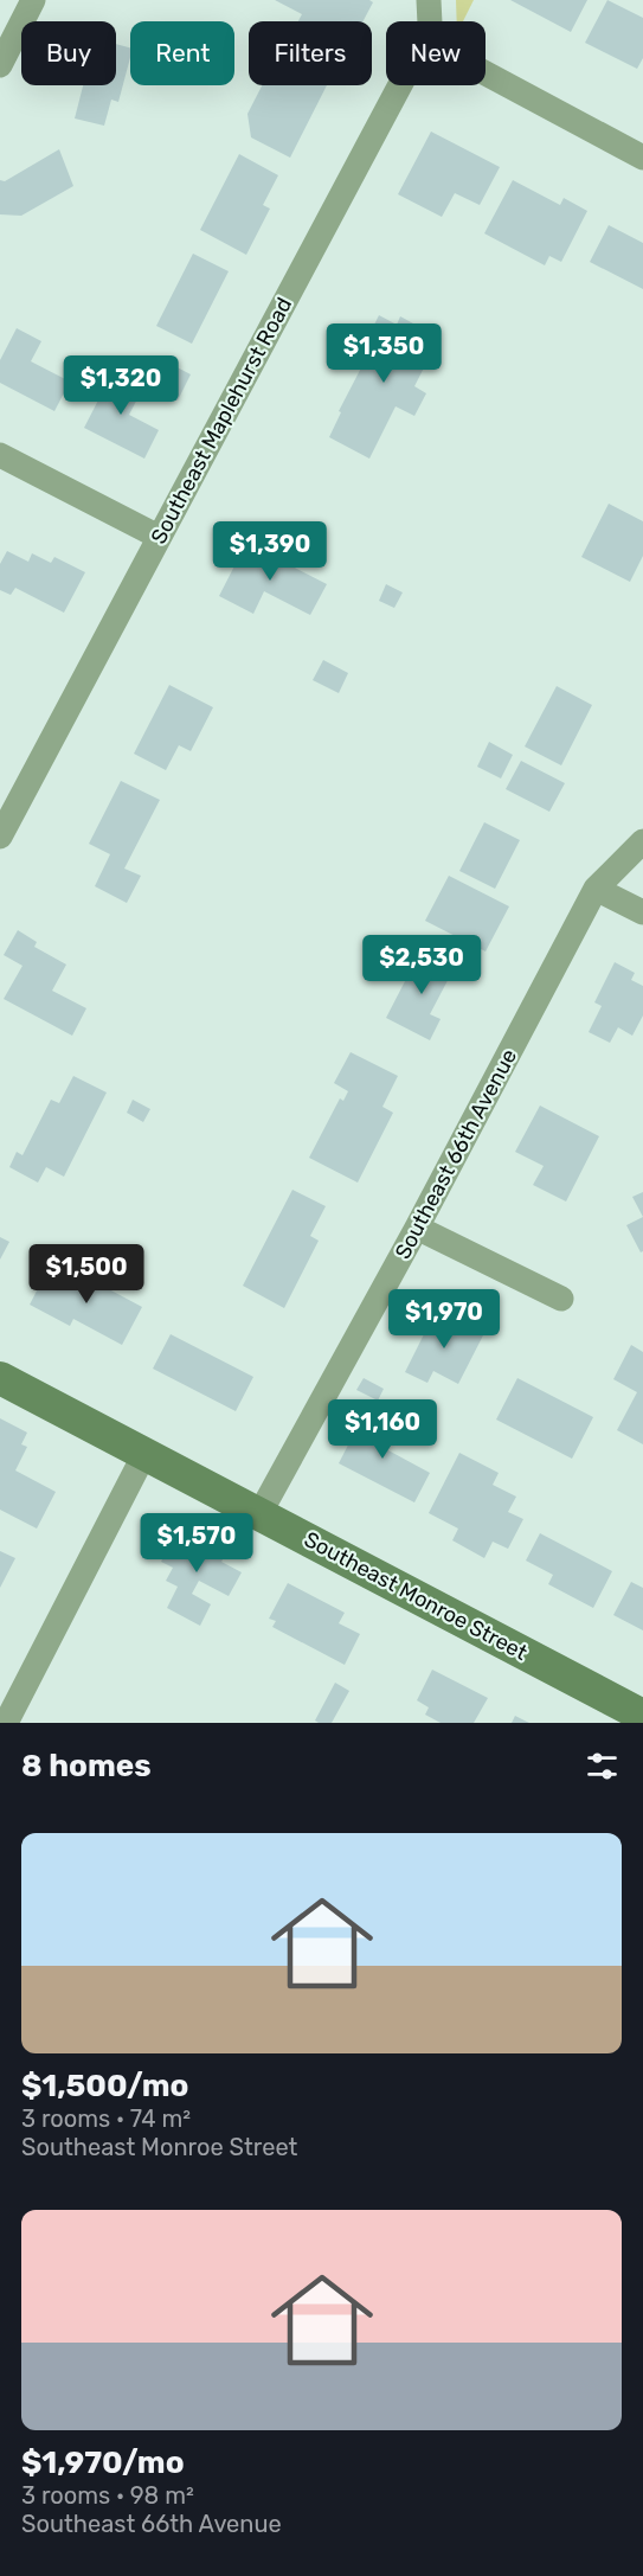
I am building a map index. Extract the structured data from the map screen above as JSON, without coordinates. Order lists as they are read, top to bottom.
{
  "streets": {
    "street": ["Southeast Maplehurst Road", "Southeast 66th Avenue", "Southeast Monroe Street"]
  },
  "crossings": [
    ["Southeast 66th Avenue", "Southeast Monroe Street"]
  ],
  "page": {
    "chip": [
      "Buy",
      "Rent",
      "Filters",
      "New"
    ],
    "price": [
      "$1,350",
      "$1,320",
      "$1,390",
      "$2,530",
      "$1,500",
      "$1,970",
      "$1,160",
      "$1,570"
    ],
    "heading": "8 homes",
    "list": [
      {
        "name": "$1,500/mo",
        "note": "3 rooms · 74 m² · Southeast Monroe Street"
      },
      {
        "name": "$1,970/mo",
        "note": "3 rooms · 98 m² · Southeast 66th Avenue"
      }
    ]
  }
}
